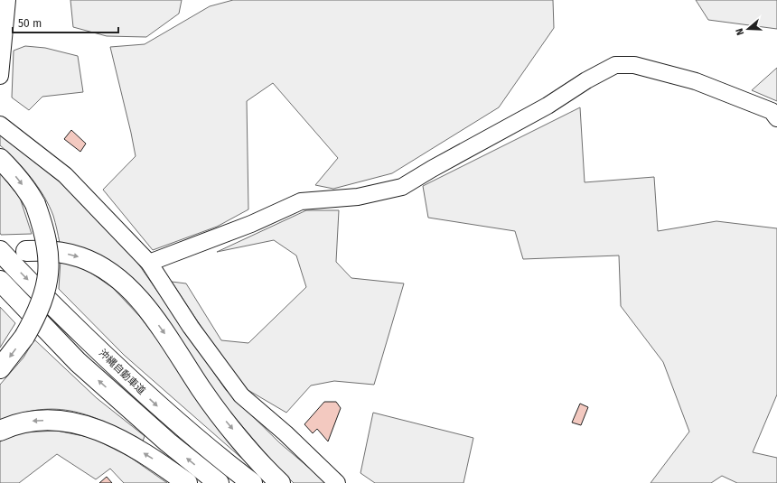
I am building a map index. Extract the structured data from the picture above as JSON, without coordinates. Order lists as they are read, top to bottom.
{
  "streets": {
    "highway": ["沖縄自動車道"]
  },
  "scale_bar": "50 m",
  "north": "left"
}
